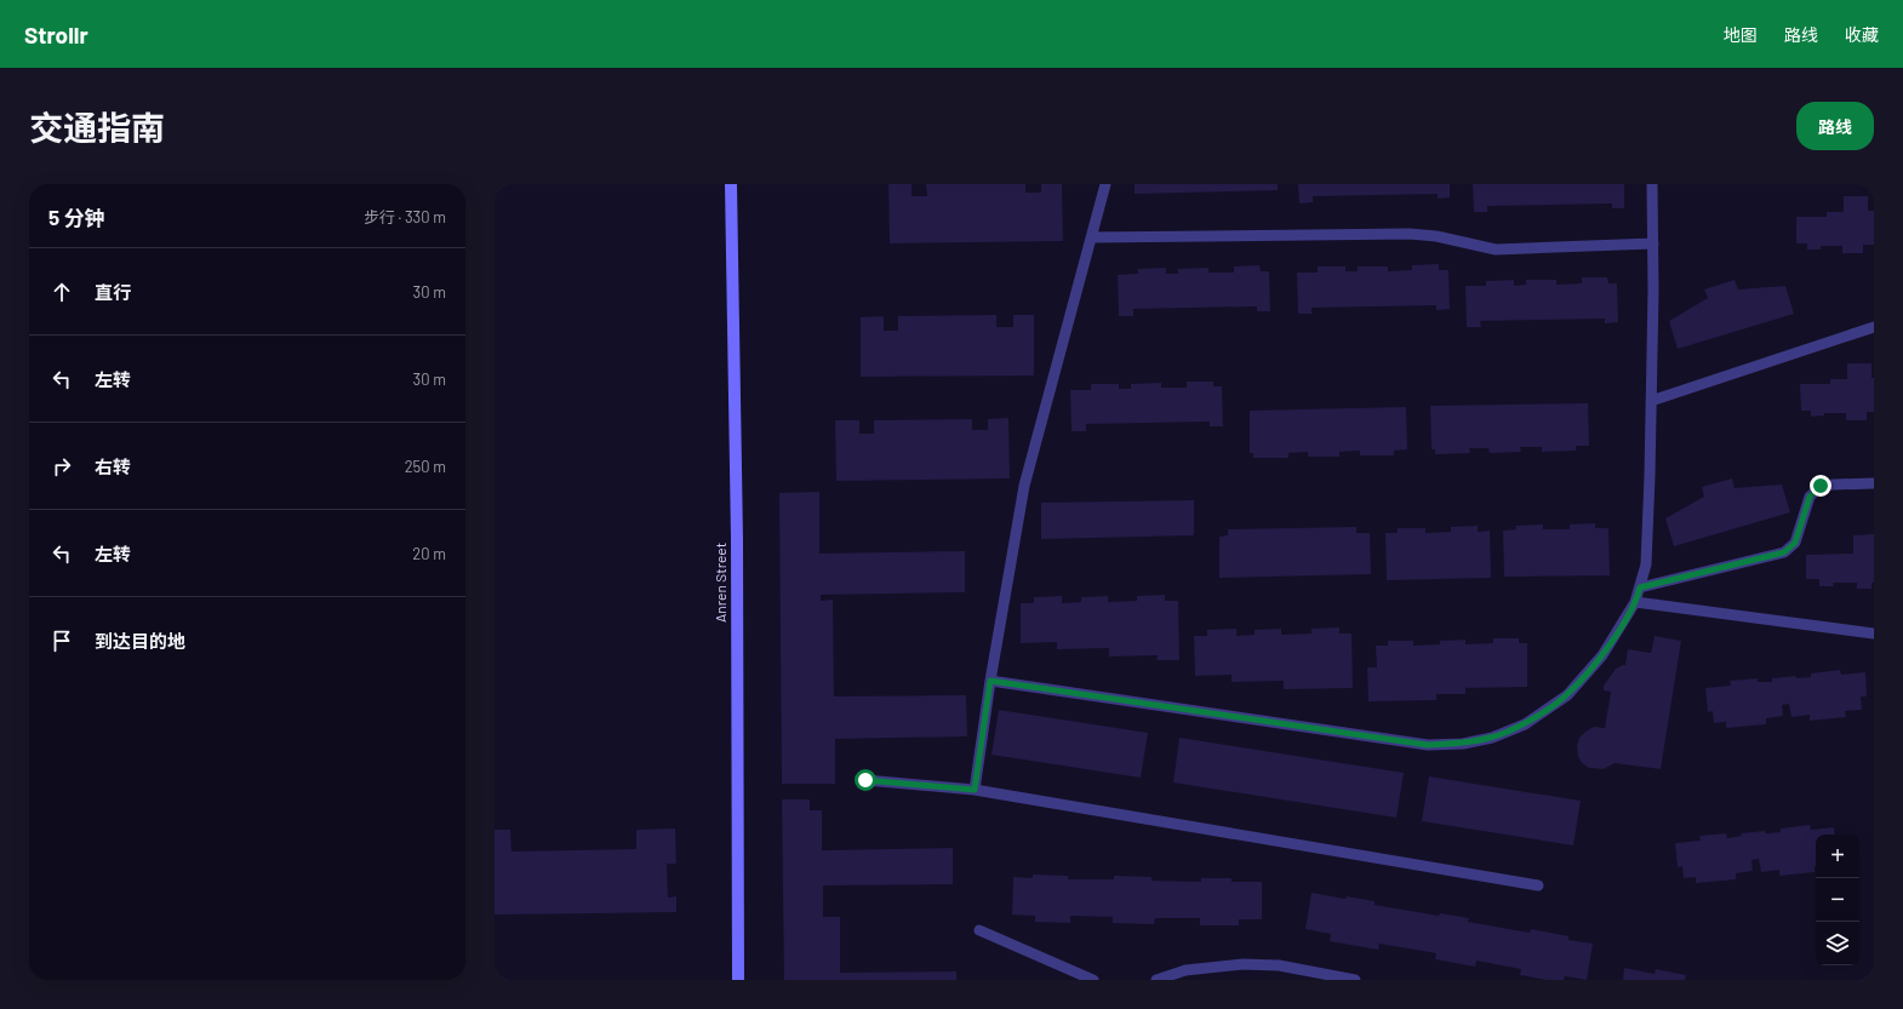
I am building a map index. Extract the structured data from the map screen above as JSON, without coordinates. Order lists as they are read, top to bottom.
{
  "streets": {
    "street": ["Anren Street"]
  },
  "page": {
    "header": "Strollr",
    "nav": ["地图", "路线", "收藏"],
    "title": "交通指南",
    "buttons": "路线",
    "heading": ["5 分钟", "步行 · 330 m"],
    "list": [
      ["直行", "30 m"],
      ["左转", "30 m"],
      ["右转", "250 m"],
      ["左转", "20 m"],
      "到达目的地"
    ],
    "map_buttons": ["+", "−"]
  }
}
